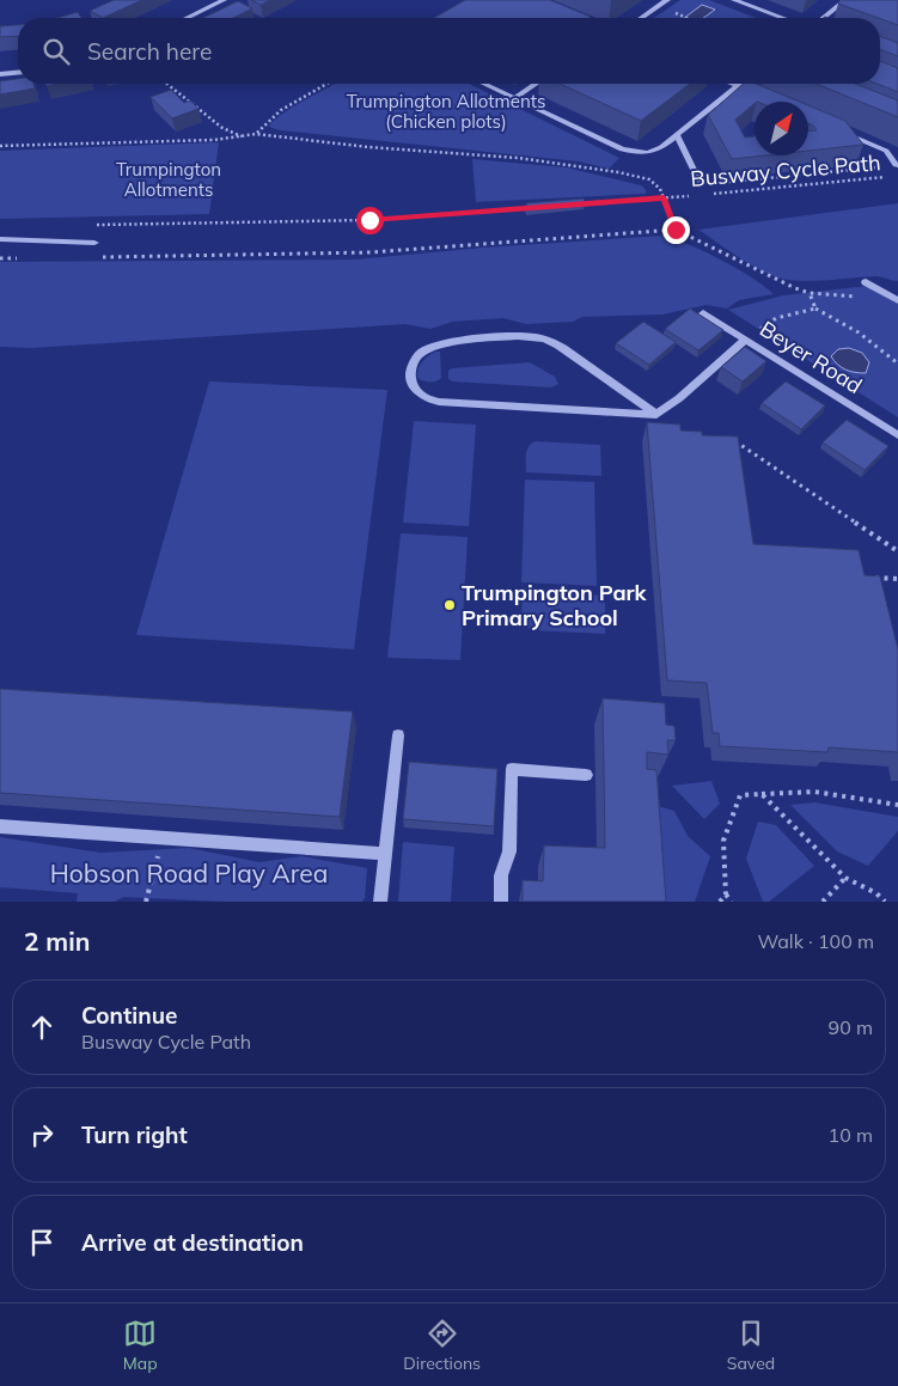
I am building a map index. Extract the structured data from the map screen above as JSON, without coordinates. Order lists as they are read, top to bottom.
{
  "streets": {
    "street": ["Beyer Road"],
    "path": ["Busway Cycle Path"]
  },
  "parks": ["Trumpington Allotments (Chicken plots)", "Trumpington Allotments", "Hobson Road Play Area"],
  "places": ["Trumpington Park Primary School"],
  "north": "top right",
  "page": {
    "search": "Search here",
    "heading": ["2 min", "Walk · 100 m"],
    "list": [
      ["Continue", "Busway Cycle Path", "90 m"],
      ["Turn right", "10 m"],
      "Arrive at destination"
    ],
    "nav": ["Map", "Directions", "Saved"]
  }
}
